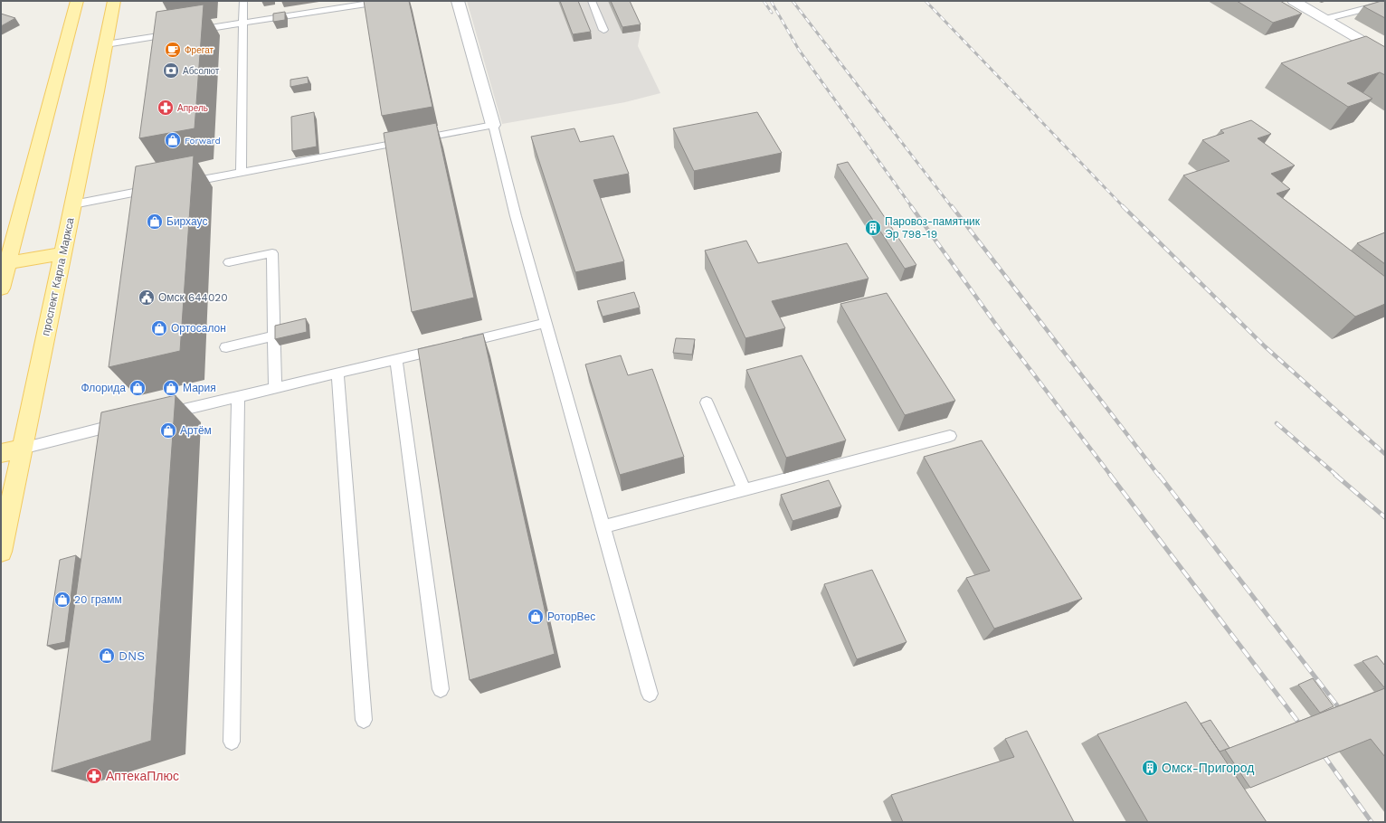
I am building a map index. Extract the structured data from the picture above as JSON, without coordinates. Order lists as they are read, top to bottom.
{
  "streets": {
    "main road": ["проспект Карла Маркса"]
  },
  "places": {
    "cafe": ["Фрегат"],
    "bank": ["Абсолют"],
    "pharmacy": ["Апрель", "АптекаПлюс"],
    "shop": [
      "Forward",
      "Бирхаус",
      "Ортосалон",
      "Флорида",
      "Мария",
      "Артём",
      "20 грамм",
      "РоторВес",
      "DNS"
    ],
    "building": ["Паровоз-памятник Эр 798-19", "Омск-Пригород"],
    "public building": ["Омск 644020"]
  }
}
